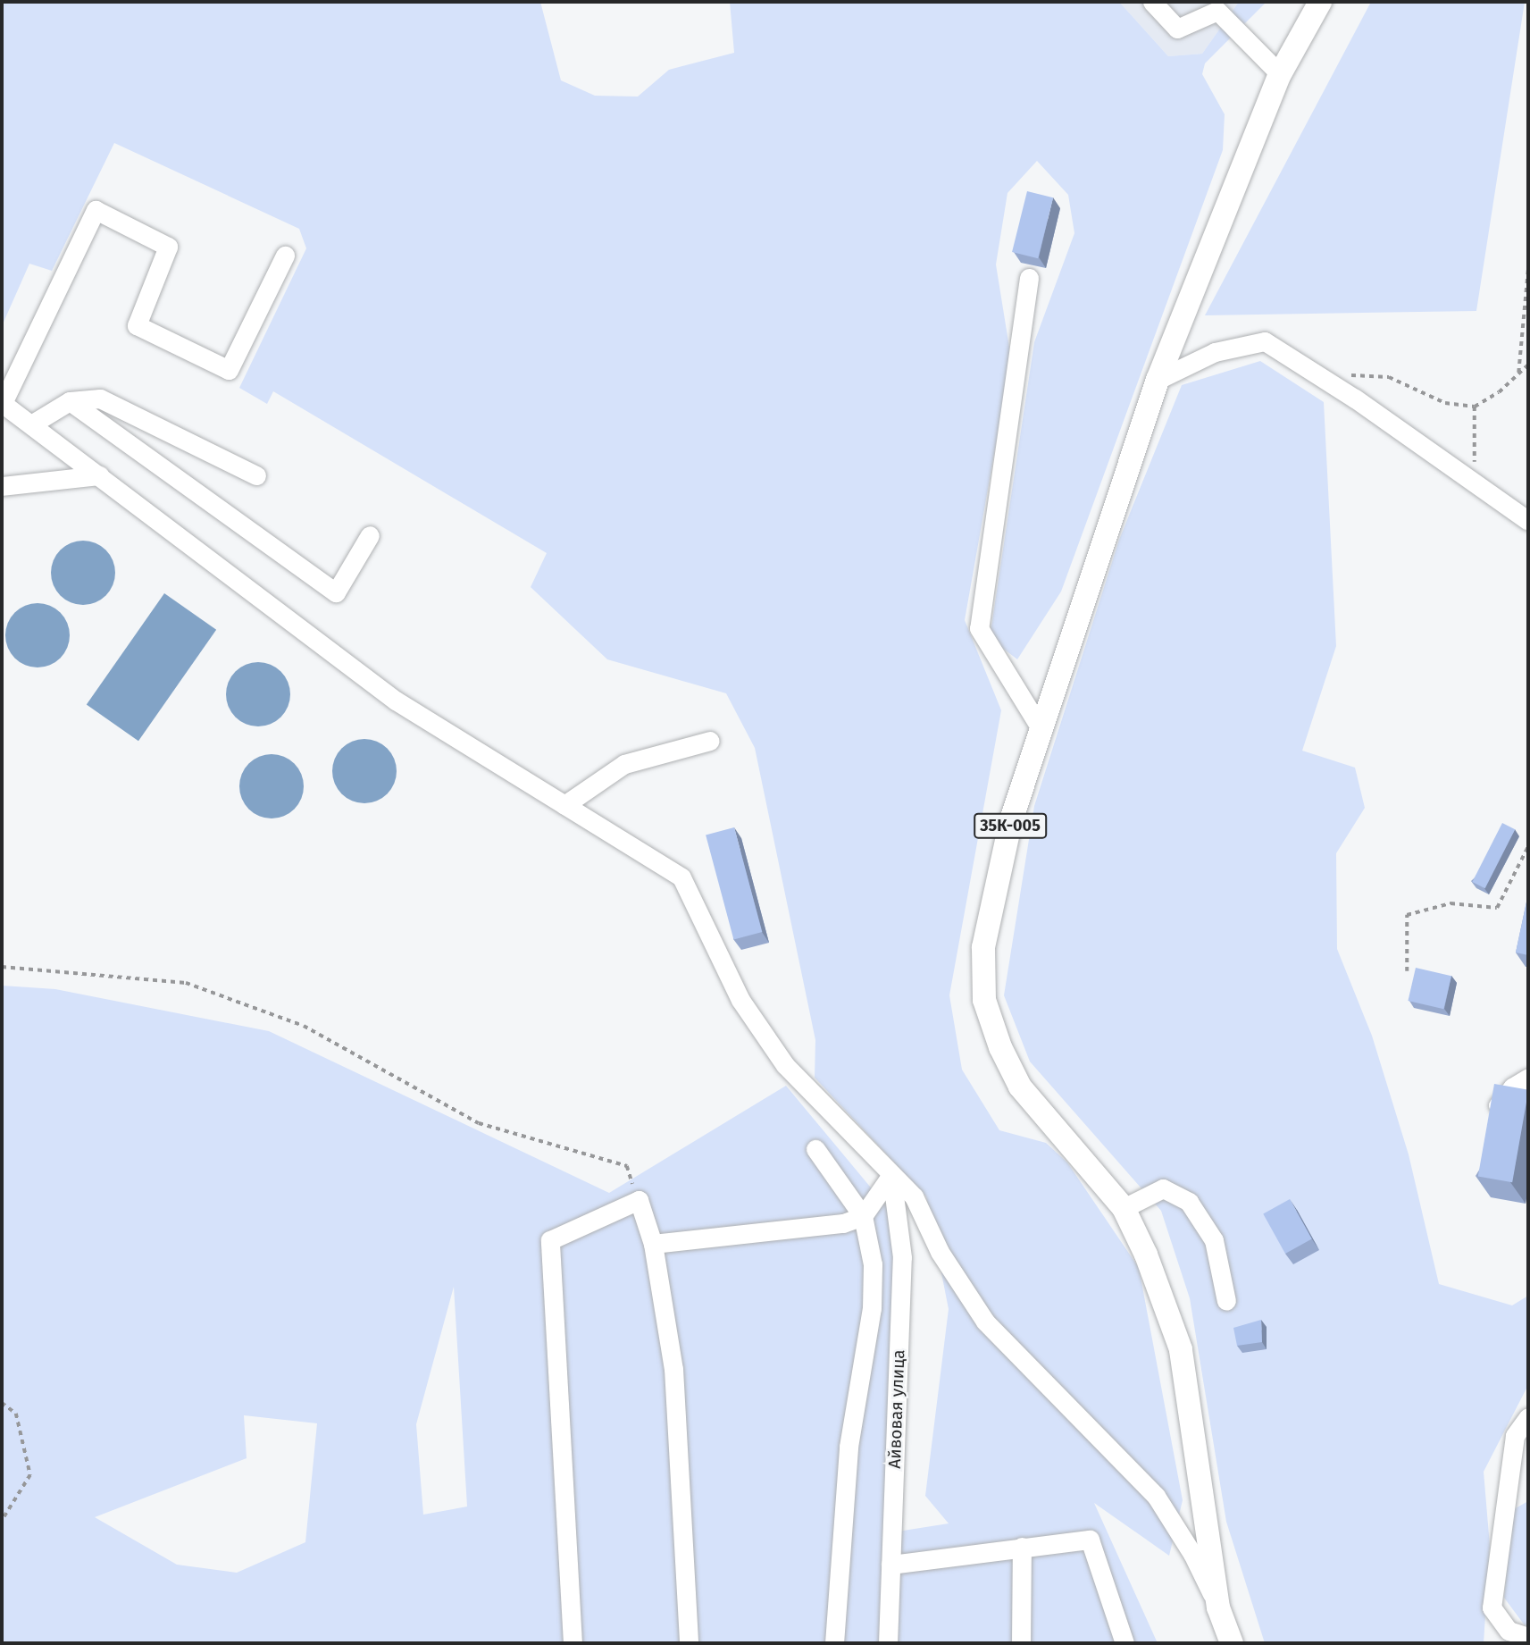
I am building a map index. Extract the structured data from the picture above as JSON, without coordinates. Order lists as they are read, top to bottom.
{
  "streets": {
    "main road": ["35К-005"],
    "street": ["Айвовая улица"]
  }
}
